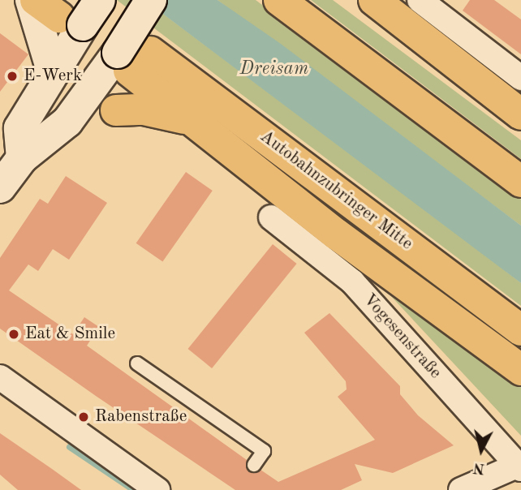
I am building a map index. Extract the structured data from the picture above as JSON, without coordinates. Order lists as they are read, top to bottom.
{
  "streets": {
    "highway": ["Autobahnzubringer Mitte"],
    "street": ["Vogesenstraße"]
  },
  "water": ["Dreisam"],
  "places": ["E-Werk", "Eat & Smile", "Rabenstraße"],
  "north": "bottom"
}
